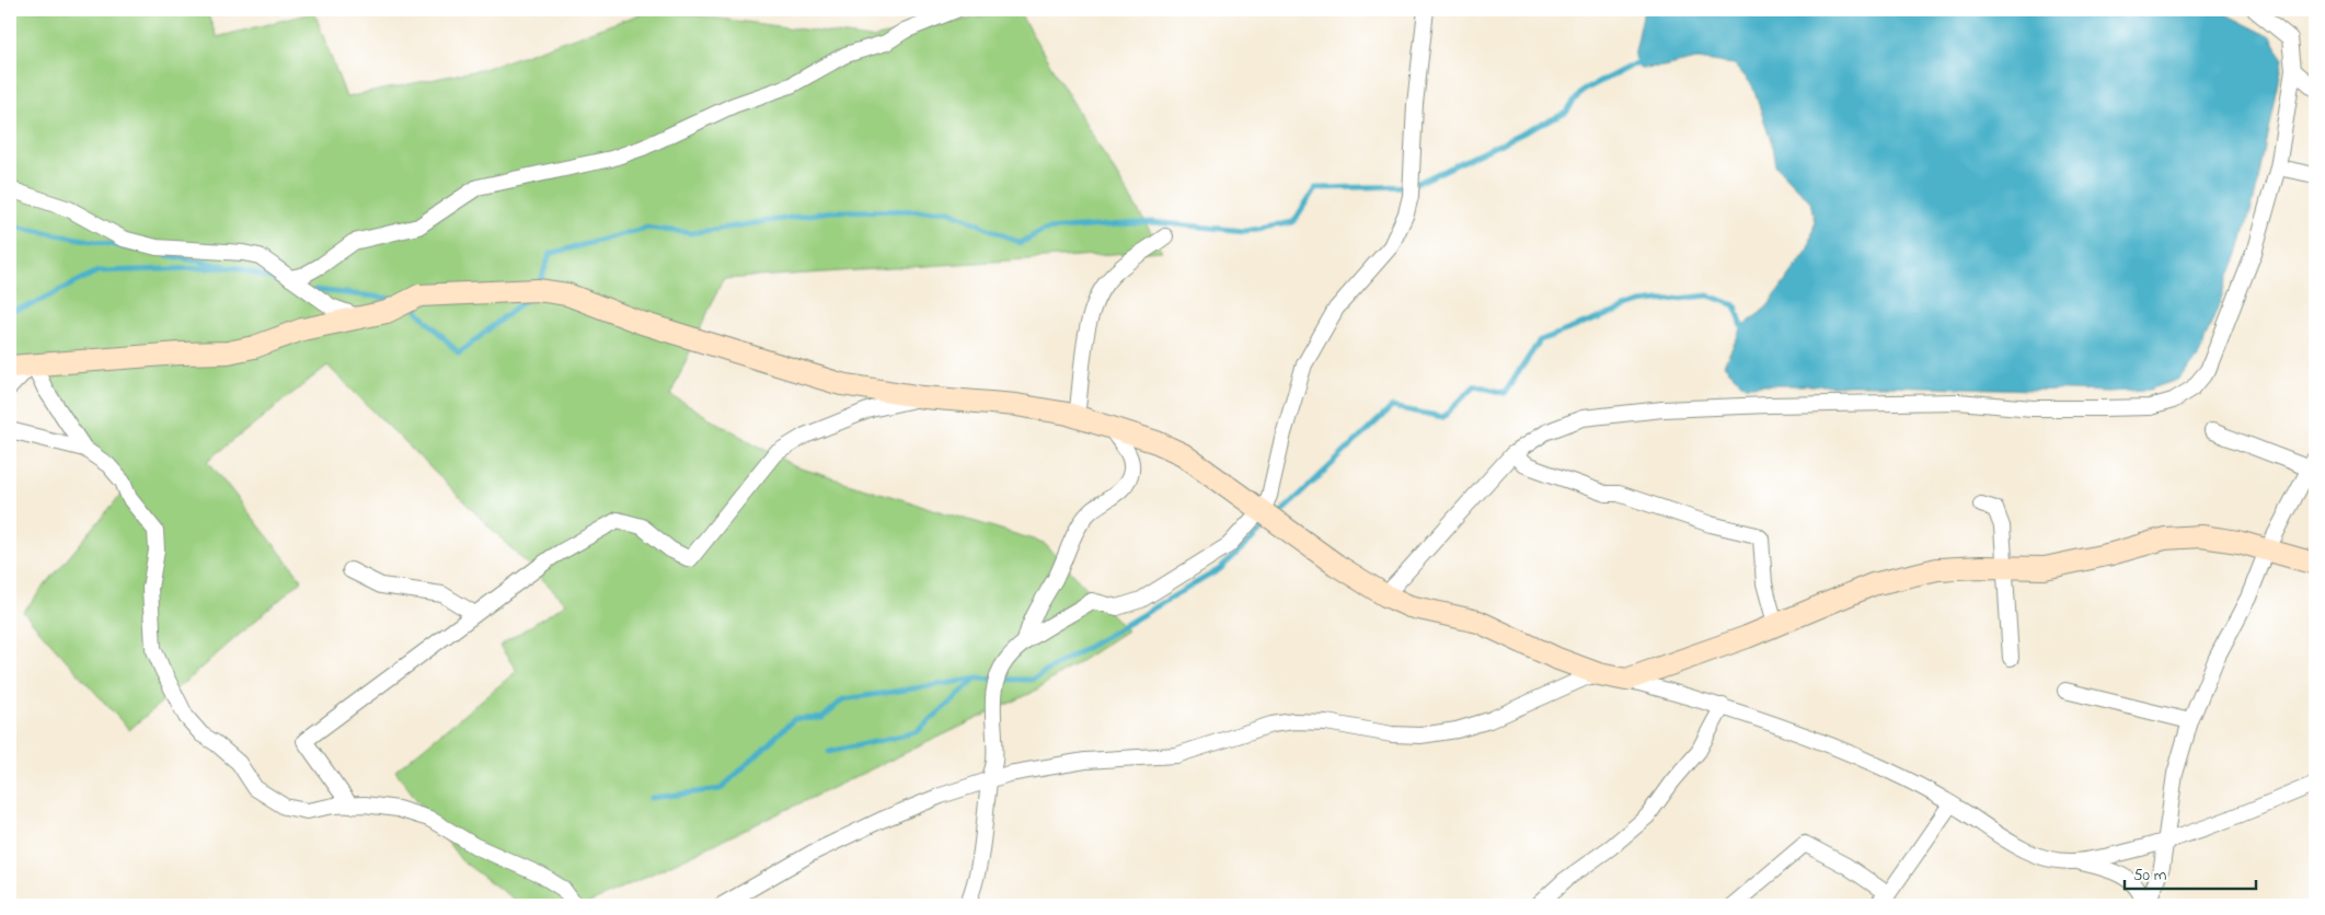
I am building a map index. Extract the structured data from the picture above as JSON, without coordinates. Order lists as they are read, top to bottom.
{
  "scale_bar": "50 m"
}
